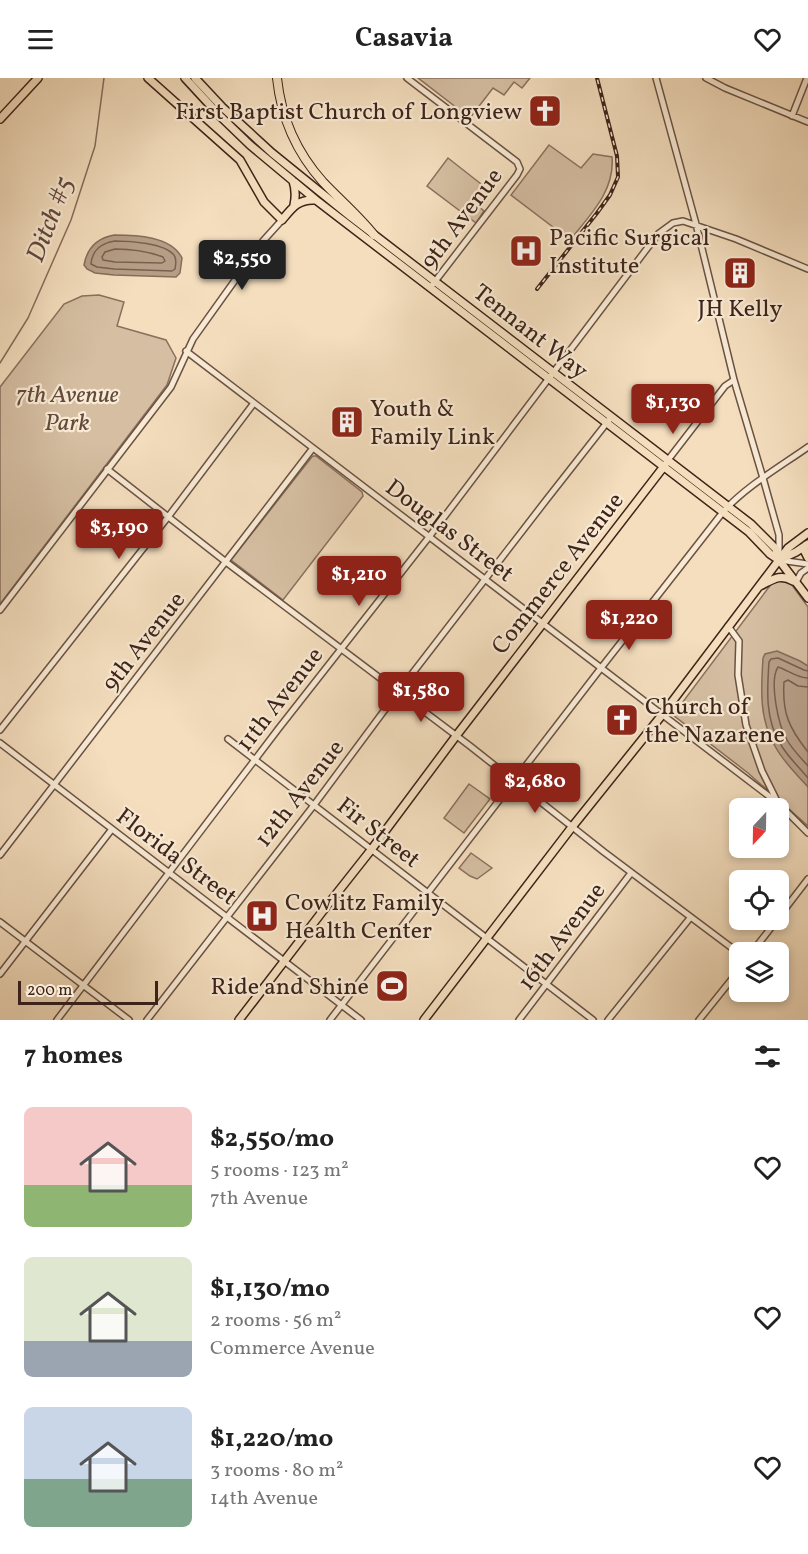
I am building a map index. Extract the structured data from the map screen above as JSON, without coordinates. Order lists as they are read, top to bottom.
{
  "streets": {
    "main road": ["Tennant Way", "Commerce Avenue"],
    "street": [
      "9th Avenue",
      "Douglas Street",
      "11th Avenue",
      "12th Avenue",
      "Fir Street",
      "Florida Street",
      "16th Avenue"
    ]
  },
  "crossings": [
    ["9th Avenue", "Tennant Way"],
    ["9th Avenue", "Douglas Street"],
    ["9th Avenue", "Florida Street"],
    ["Tennant Way", "Commerce Avenue"],
    ["Tennant Way", "11th Avenue"],
    ["Tennant Way", "12th Avenue"],
    ["Douglas Street", "Commerce Avenue"],
    ["Douglas Street", "11th Avenue"],
    ["Douglas Street", "12th Avenue"],
    ["Commerce Avenue", "Fir Street"],
    ["Commerce Avenue", "Florida Street"],
    ["11th Avenue", "Fir Street"],
    ["11th Avenue", "Florida Street"],
    ["12th Avenue", "Fir Street"],
    ["12th Avenue", "Florida Street"],
    ["Fir Street", "16th Avenue"]
  ],
  "water": ["Ditch #5"],
  "parks": ["7th Avenue Park"],
  "places": {
    "church": ["First Baptist Church of Longview", "Church of the Nazarene"],
    "hospital": ["Pacific Surgical Institute", "Cowlitz Family Health Center"],
    "building": ["JH Kelly", "Youth & Family Link"],
    "sports": ["Ride and Shine"]
  },
  "scale_bar": "200 m",
  "north": "bottom",
  "page": {
    "header": "Casavia",
    "price": [
      "$2,550",
      "$1,130",
      "$3,190",
      "$1,210",
      "$1,220",
      "$1,580",
      "$2,680"
    ],
    "scale": "200 m",
    "heading": "7 homes",
    "list": [
      {
        "name": "$2,550/mo",
        "note": "5 rooms · 123 m² · 7th Avenue"
      },
      {
        "name": "$1,130/mo",
        "note": "2 rooms · 56 m² · Commerce Avenue"
      },
      {
        "name": "$1,220/mo",
        "note": "3 rooms · 80 m² · 14th Avenue"
      }
    ]
  }
}
